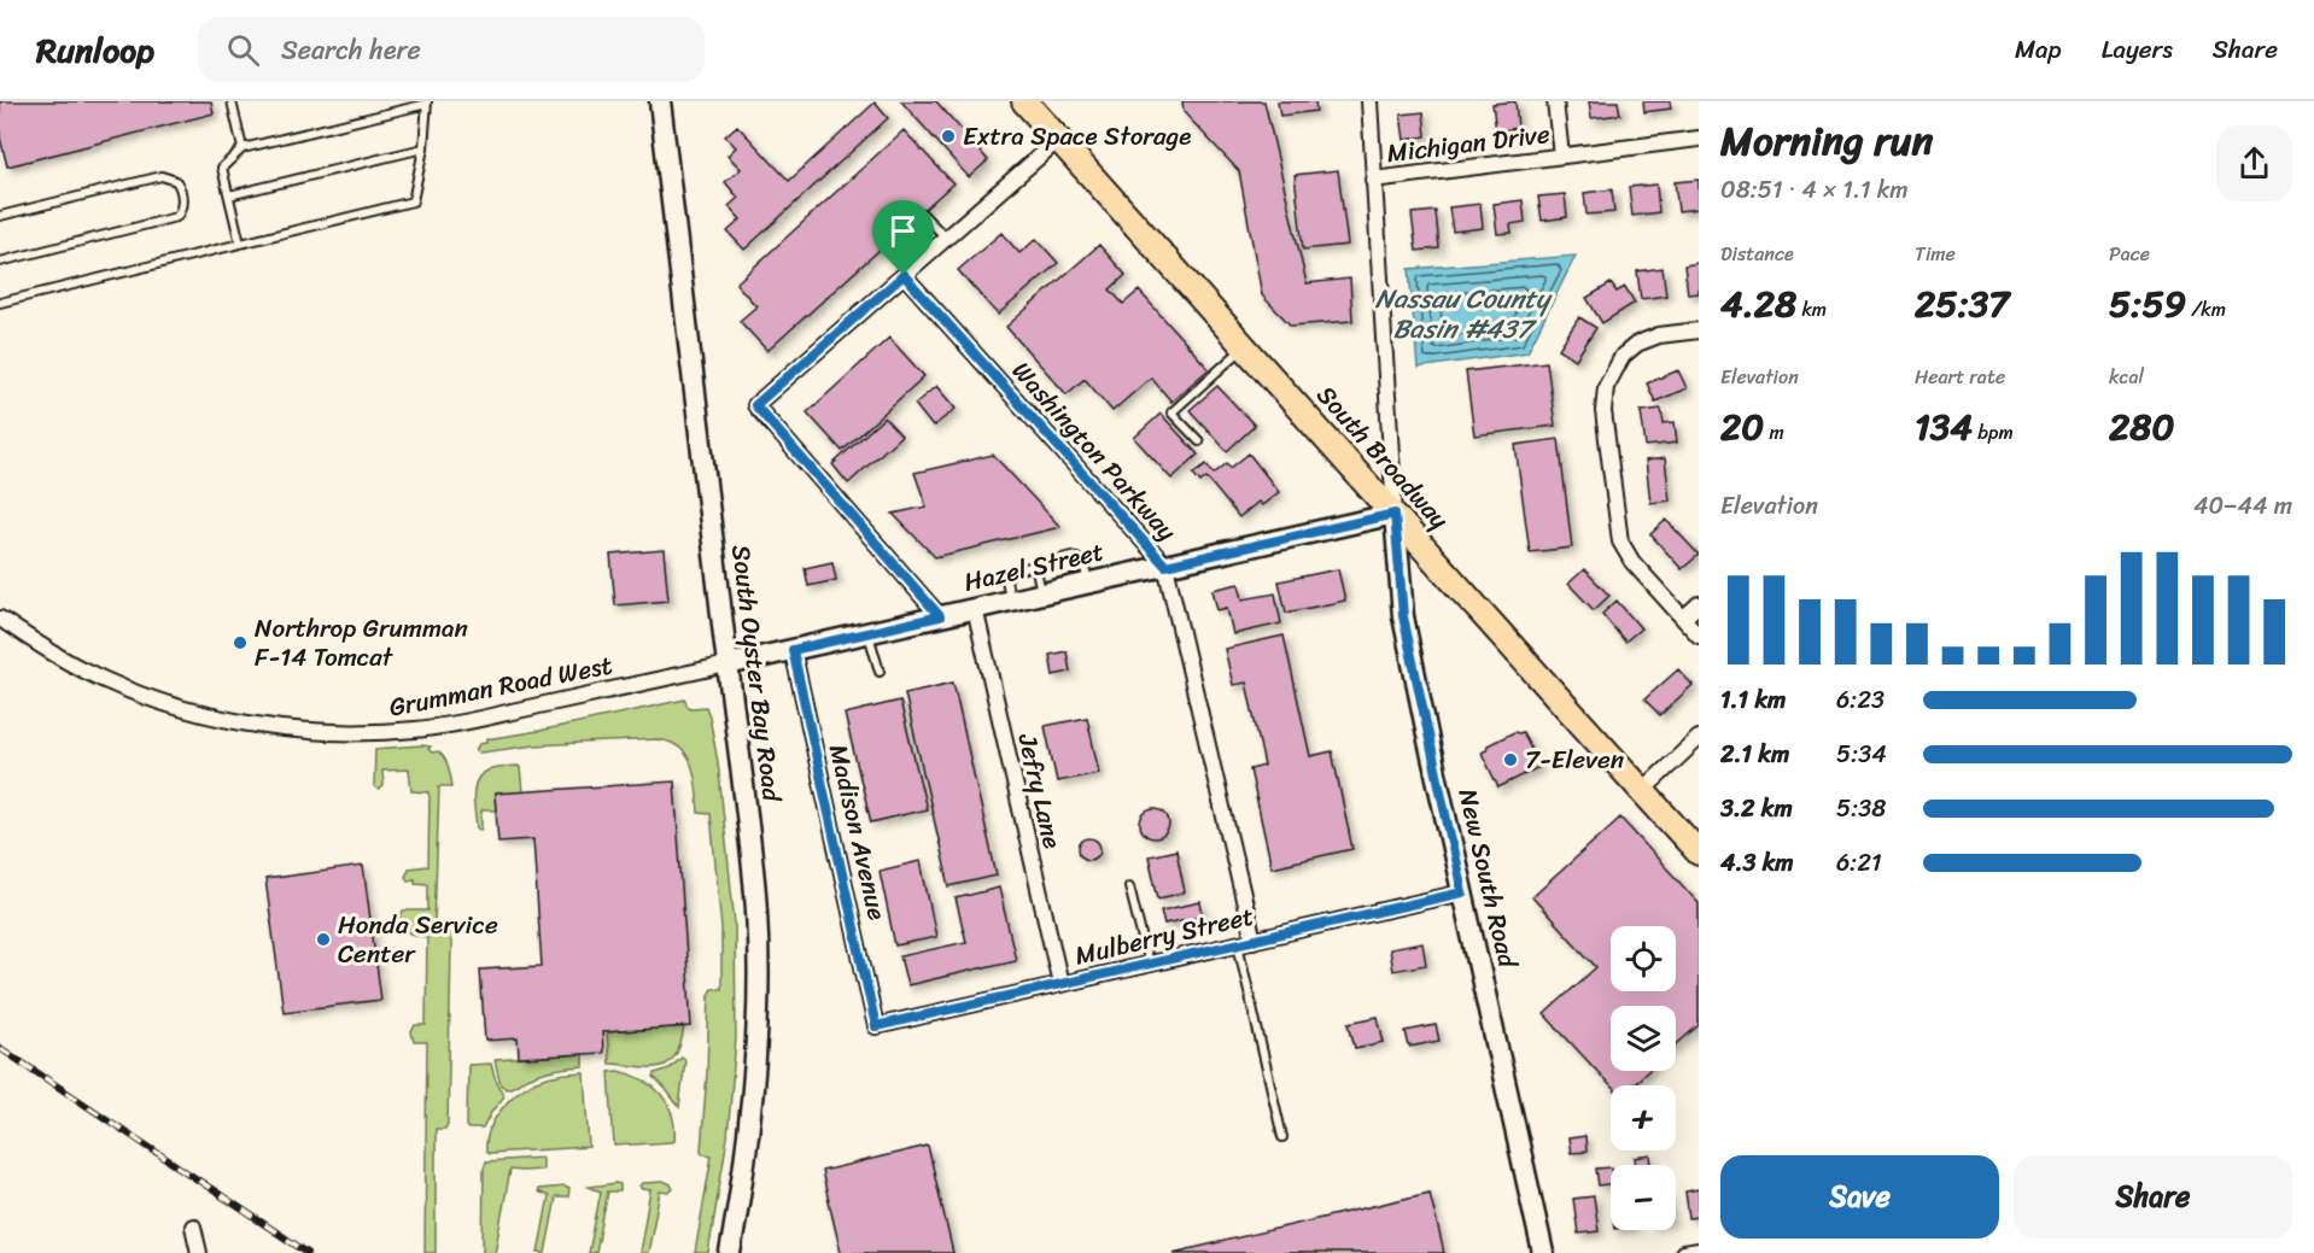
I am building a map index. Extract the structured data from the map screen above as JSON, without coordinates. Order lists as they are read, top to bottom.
{
  "streets": {
    "main road": ["South Broadway"],
    "street": [
      "Michigan Drive",
      "Washington Parkway",
      "Hazel Street",
      "South Oyster Bay Road",
      "Grumman Road West",
      "Jefry Lane",
      "Madison Avenue",
      "New South Road",
      "Mulberry Street"
    ]
  },
  "crossings": [
    ["Washington Parkway", "Hazel Street"],
    ["Washington Parkway", "Mulberry Street"],
    ["South Broadway", "Hazel Street"],
    ["South Broadway", "New South Road"],
    ["Hazel Street", "South Oyster Bay Road"],
    ["Hazel Street", "Grumman Road West"],
    ["Hazel Street", "Jefry Lane"],
    ["Hazel Street", "Madison Avenue"],
    ["Hazel Street", "New South Road"],
    ["South Oyster Bay Road", "Grumman Road West"],
    ["Jefry Lane", "Mulberry Street"],
    ["Madison Avenue", "Mulberry Street"],
    ["New South Road", "Mulberry Street"]
  ],
  "water": ["Nassau County Basin #437"],
  "places": [
    "Extra Space Storage",
    "Northrop Grumman F-14 Tomcat",
    "7-Eleven",
    "Honda Service Center"
  ],
  "page": {
    "header": "Runloop",
    "search": "Search here",
    "nav": ["Map", "Layers", "Share"],
    "heading": ["Morning run", "08:51 · 4 × 1.1 km"],
    "stats": [
      ["Distance", "4.28 km"],
      ["Time", "25:37"],
      ["Pace", "5:59 /km"],
      ["Elevation", "20 m"],
      ["Heart rate", "134 bpm"],
      ["kcal", "280"]
    ],
    "chart": ["Elevation", "40–44 m"],
    "list": [
      {
        "name": "1.1 km",
        "note": "6:23"
      },
      {
        "name": "2.1 km",
        "note": "5:34"
      },
      {
        "name": "3.2 km",
        "note": "5:38"
      },
      {
        "name": "4.3 km",
        "note": "6:21"
      }
    ],
    "map_buttons": ["+", "−"],
    "buttons": ["Save", "Share"]
  }
}
